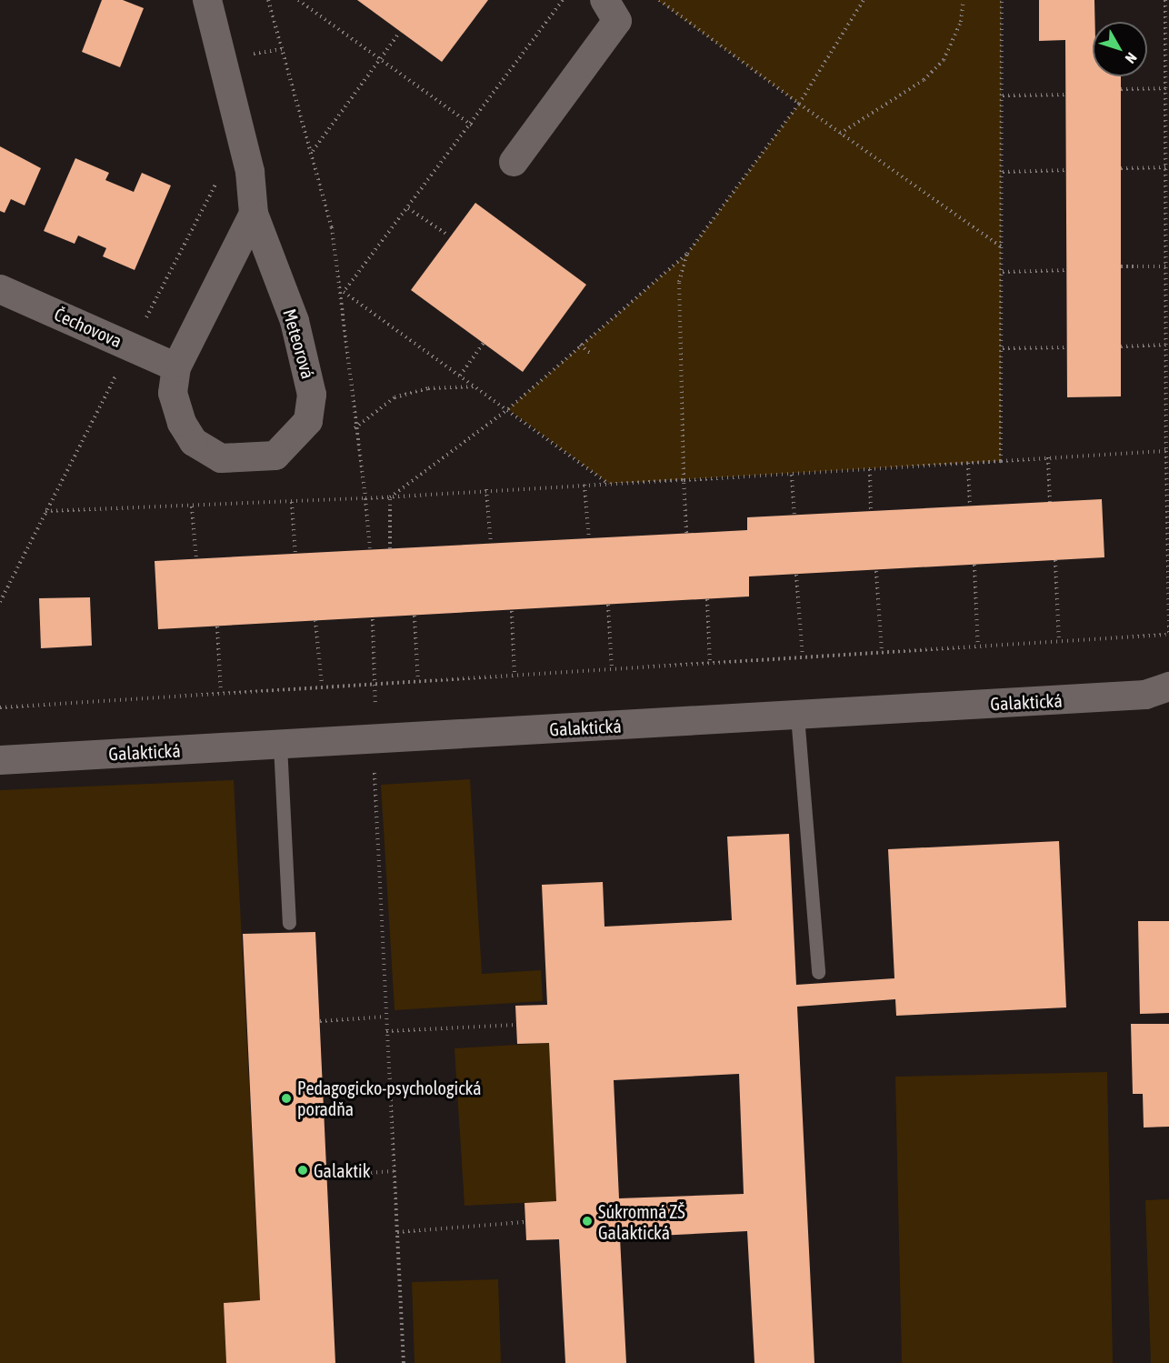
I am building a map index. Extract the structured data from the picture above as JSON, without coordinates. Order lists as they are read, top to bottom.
{
  "streets": {
    "street": ["Čechovova", "Meteorová", "Galaktická"]
  },
  "crossings": [
    ["Čechovova", "Meteorová"]
  ],
  "places": ["Pedagogicko-psychologická poradňa", "Galaktik", "Súkromná ZŠ Galaktická"],
  "north": "bottom right"
}
